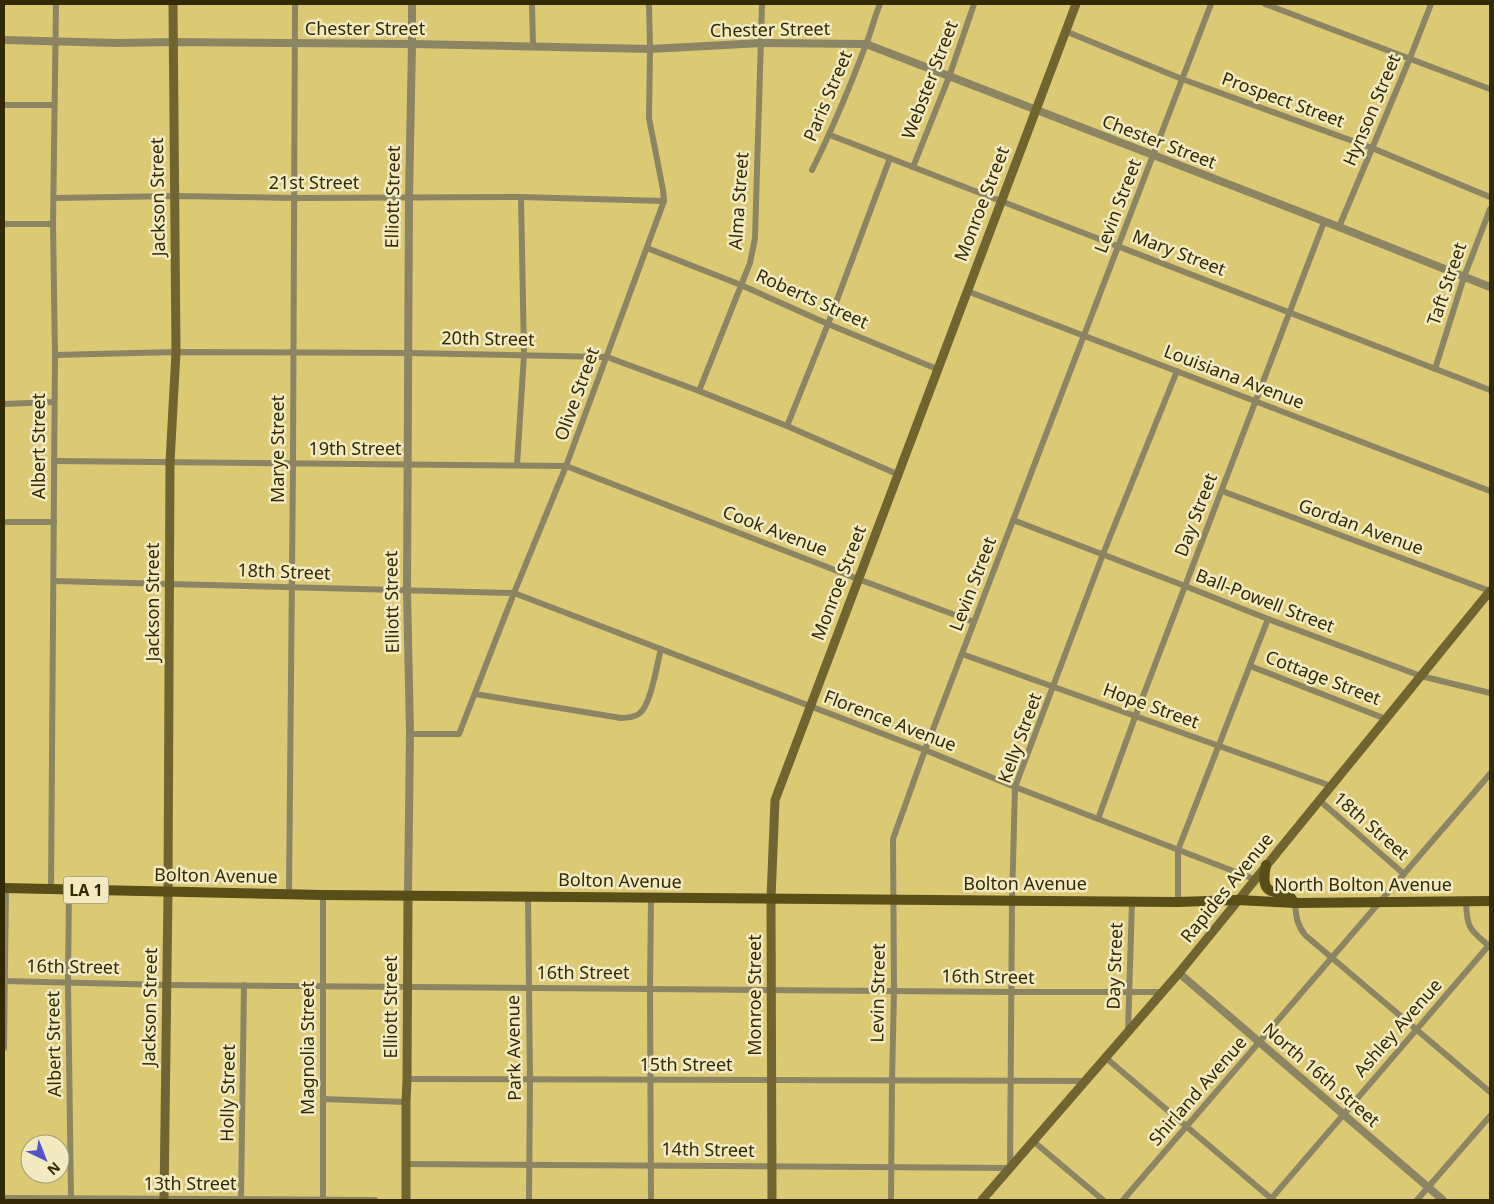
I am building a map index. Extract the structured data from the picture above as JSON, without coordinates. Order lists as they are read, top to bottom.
{
  "streets": {
    "main road": [
      "Jackson Street",
      "Elliott Street",
      "Monroe Street",
      "Bolton Avenue",
      "North Bolton Avenue",
      "Rapides Avenue",
      "LA 1"
    ],
    "street": [
      "Chester Street",
      "Webster Street",
      "Paris Street",
      "Prospect Street",
      "Hynson Street",
      "21st Street",
      "Alma Street",
      "Levin Street",
      "Mary Street",
      "Taft Street",
      "Roberts Street",
      "20th Street",
      "Louisiana Avenue",
      "Olive Street",
      "Albert Street",
      "Marye Street",
      "19th Street",
      "Day Street",
      "Gordan Avenue",
      "Cook Avenue",
      "18th Street",
      "Ball-Powell Street",
      "Cottage Street",
      "Hope Street",
      "Florence Avenue",
      "Kelly Street",
      "16th Street",
      "Ashley Avenue",
      "Magnolia Street",
      "Park Avenue",
      "15th Street",
      "North 16th Street",
      "Shirland Avenue",
      "Holly Street",
      "14th Street",
      "13th Street"
    ]
  },
  "crossings": [
    ["Chester Street", "Webster Street"],
    ["Chester Street", "Paris Street"],
    ["Chester Street", "Hynson Street"],
    ["Chester Street", "Jackson Street"],
    ["Chester Street", "Elliott Street"],
    ["Chester Street", "Alma Street"],
    ["Chester Street", "Monroe Street"],
    ["Chester Street", "Levin Street"],
    ["Chester Street", "Taft Street"],
    ["Chester Street", "Olive Street"],
    ["Chester Street", "Albert Street"],
    ["Chester Street", "Marye Street"],
    ["Chester Street", "Day Street"],
    ["Webster Street", "Mary Street"],
    ["Paris Street", "Mary Street"],
    ["Prospect Street", "Hynson Street"],
    ["Prospect Street", "Monroe Street"],
    ["Prospect Street", "Levin Street"],
    ["21st Street", "Jackson Street"],
    ["21st Street", "Elliott Street"],
    ["21st Street", "Olive Street"],
    ["21st Street", "Albert Street"],
    ["21st Street", "Marye Street"],
    ["Jackson Street", "20th Street"],
    ["Jackson Street", "19th Street"],
    ["Jackson Street", "18th Street"],
    ["Jackson Street", "Bolton Avenue"],
    ["Jackson Street", "16th Street"],
    ["Jackson Street", "13th Street"],
    ["Elliott Street", "20th Street"],
    ["Elliott Street", "Olive Street"],
    ["Elliott Street", "19th Street"],
    ["Elliott Street", "18th Street"],
    ["Elliott Street", "Bolton Avenue"],
    ["Elliott Street", "16th Street"],
    ["Elliott Street", "15th Street"],
    ["Elliott Street", "14th Street"],
    ["Alma Street", "Roberts Street"],
    ["Alma Street", "20th Street"],
    ["Monroe Street", "Mary Street"],
    ["Monroe Street", "Roberts Street"],
    ["Monroe Street", "20th Street"],
    ["Monroe Street", "Louisiana Avenue"],
    ["Monroe Street", "Cook Avenue"],
    ["Monroe Street", "Florence Avenue"],
    ["Monroe Street", "Bolton Avenue"],
    ["Monroe Street", "16th Street"],
    ["Monroe Street", "15th Street"],
    ["Monroe Street", "14th Street"],
    ["Levin Street", "Mary Street"],
    ["Levin Street", "Louisiana Avenue"],
    ["Levin Street", "Cook Avenue"],
    ["Levin Street", "Ball-Powell Street"],
    ["Levin Street", "Hope Street"],
    ["Levin Street", "Florence Avenue"],
    ["Levin Street", "Bolton Avenue"],
    ["Levin Street", "16th Street"],
    ["Levin Street", "15th Street"],
    ["Levin Street", "14th Street"],
    ["Mary Street", "Taft Street"],
    ["Mary Street", "Day Street"],
    ["Roberts Street", "Olive Street"],
    ["20th Street", "Olive Street"],
    ["20th Street", "Albert Street"],
    ["20th Street", "Marye Street"],
    ["Louisiana Avenue", "Day Street"],
    ["Louisiana Avenue", "Kelly Street"],
    ["Olive Street", "19th Street"],
    ["Olive Street", "Cook Avenue"],
    ["Olive Street", "18th Street"],
    ["Olive Street", "Florence Avenue"],
    ["Albert Street", "19th Street"],
    ["Albert Street", "18th Street"],
    ["Albert Street", "Bolton Avenue"],
    ["Albert Street", "16th Street"],
    ["Albert Street", "13th Street"],
    ["Marye Street", "19th Street"],
    ["Marye Street", "18th Street"],
    ["Marye Street", "Bolton Avenue"],
    ["19th Street", "Cook Avenue"],
    ["Day Street", "Gordan Avenue"],
    ["Day Street", "Ball-Powell Street"],
    ["Day Street", "Hope Street"],
    ["Day Street", "Florence Avenue"],
    ["Day Street", "Bolton Avenue"],
    ["Day Street", "Rapides Avenue"],
    ["Day Street", "16th Street"],
    ["Gordan Avenue", "Rapides Avenue"],
    ["18th Street", "Florence Avenue"],
    ["18th Street", "Rapides Avenue"],
    ["18th Street", "Shirland Avenue"],
    ["Ball-Powell Street", "Kelly Street"],
    ["Ball-Powell Street", "Rapides Avenue"],
    ["Cottage Street", "Rapides Avenue"],
    ["Hope Street", "Kelly Street"],
    ["Hope Street", "Rapides Avenue"],
    ["Florence Avenue", "Kelly Street"],
    ["Florence Avenue", "Rapides Avenue"],
    ["Kelly Street", "Bolton Avenue"],
    ["Kelly Street", "Rapides Avenue"],
    ["Kelly Street", "16th Street"],
    ["Kelly Street", "15th Street"],
    ["Kelly Street", "14th Street"],
    ["Bolton Avenue", "North Bolton Avenue"],
    ["Bolton Avenue", "Rapides Avenue"],
    ["Bolton Avenue", "Magnolia Street"],
    ["Bolton Avenue", "Park Avenue"],
    ["North Bolton Avenue", "Rapides Avenue"],
    ["North Bolton Avenue", "Shirland Avenue"],
    ["Rapides Avenue", "16th Street"],
    ["Rapides Avenue", "15th Street"],
    ["Rapides Avenue", "North 16th Street"],
    ["Rapides Avenue", "14th Street"],
    ["16th Street", "Magnolia Street"],
    ["16th Street", "Park Avenue"],
    ["16th Street", "Holly Street"],
    ["Ashley Avenue", "North 16th Street"],
    ["Magnolia Street", "13th Street"],
    ["Park Avenue", "15th Street"],
    ["Park Avenue", "14th Street"],
    ["North 16th Street", "Shirland Avenue"],
    ["Holly Street", "13th Street"]
  ],
  "north": "bottom right"
}
